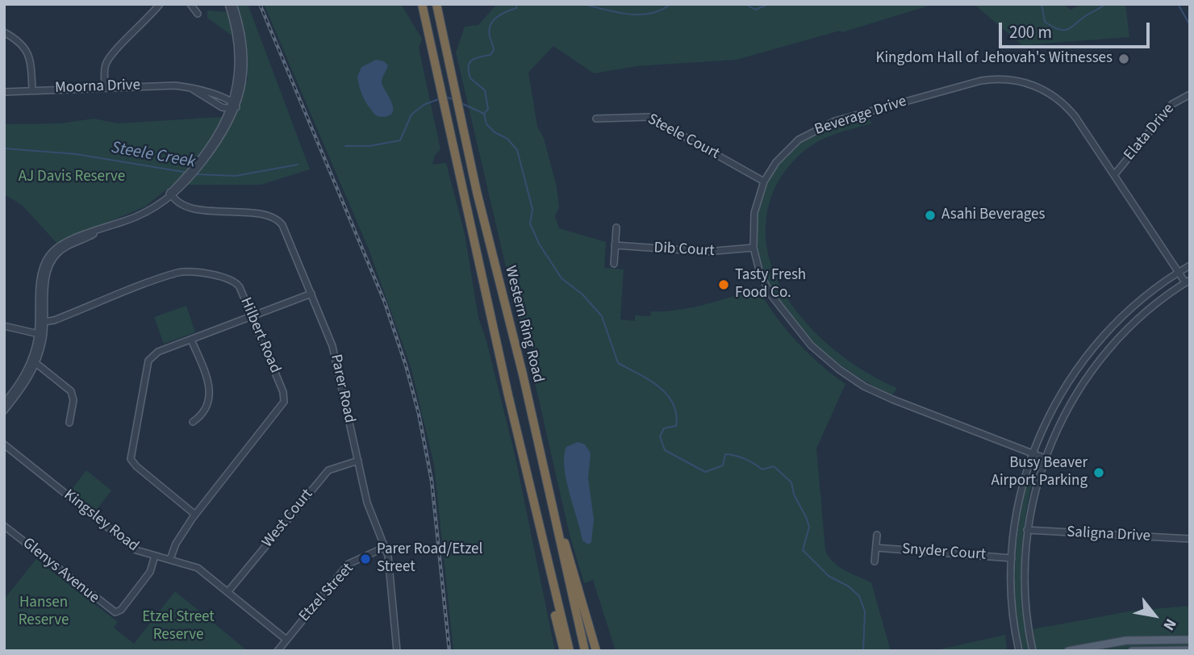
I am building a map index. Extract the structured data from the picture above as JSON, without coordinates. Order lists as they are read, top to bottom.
{
  "streets": {
    "highway": ["Western Ring Road"],
    "street": [
      "Moorna Drive",
      "Beverage Drive",
      "Elata Drive",
      "Steele Court",
      "Dib Court",
      "Hilbert Road",
      "Parer Road",
      "West Court",
      "Kingsley Road",
      "Saligna Drive",
      "Snyder Court",
      "Glenys Avenue",
      "Etzel Street"
    ]
  },
  "crossings": [
    ["Beverage Drive", "Elata Drive"],
    ["Beverage Drive", "Steele Court"],
    ["Beverage Drive", "Dib Court"],
    ["Hilbert Road", "Kingsley Road"],
    ["Parer Road", "West Court"],
    ["Parer Road", "Etzel Street"],
    ["West Court", "Kingsley Road"],
    ["Kingsley Road", "Glenys Avenue"],
    ["Kingsley Road", "Etzel Street"]
  ],
  "water": ["Steele Creek"],
  "parks": ["AJ Davis Reserve", "Hansen Reserve", "Etzel Street Reserve"],
  "places": [
    "Kingdom Hall of Jehovah's Witnesses",
    "Asahi Beverages",
    "Tasty Fresh Food Co.",
    "Busy Beaver Airport Parking",
    "Parer Road/Etzel Street"
  ],
  "scale_bar": "200 m",
  "north": "bottom right"
}
